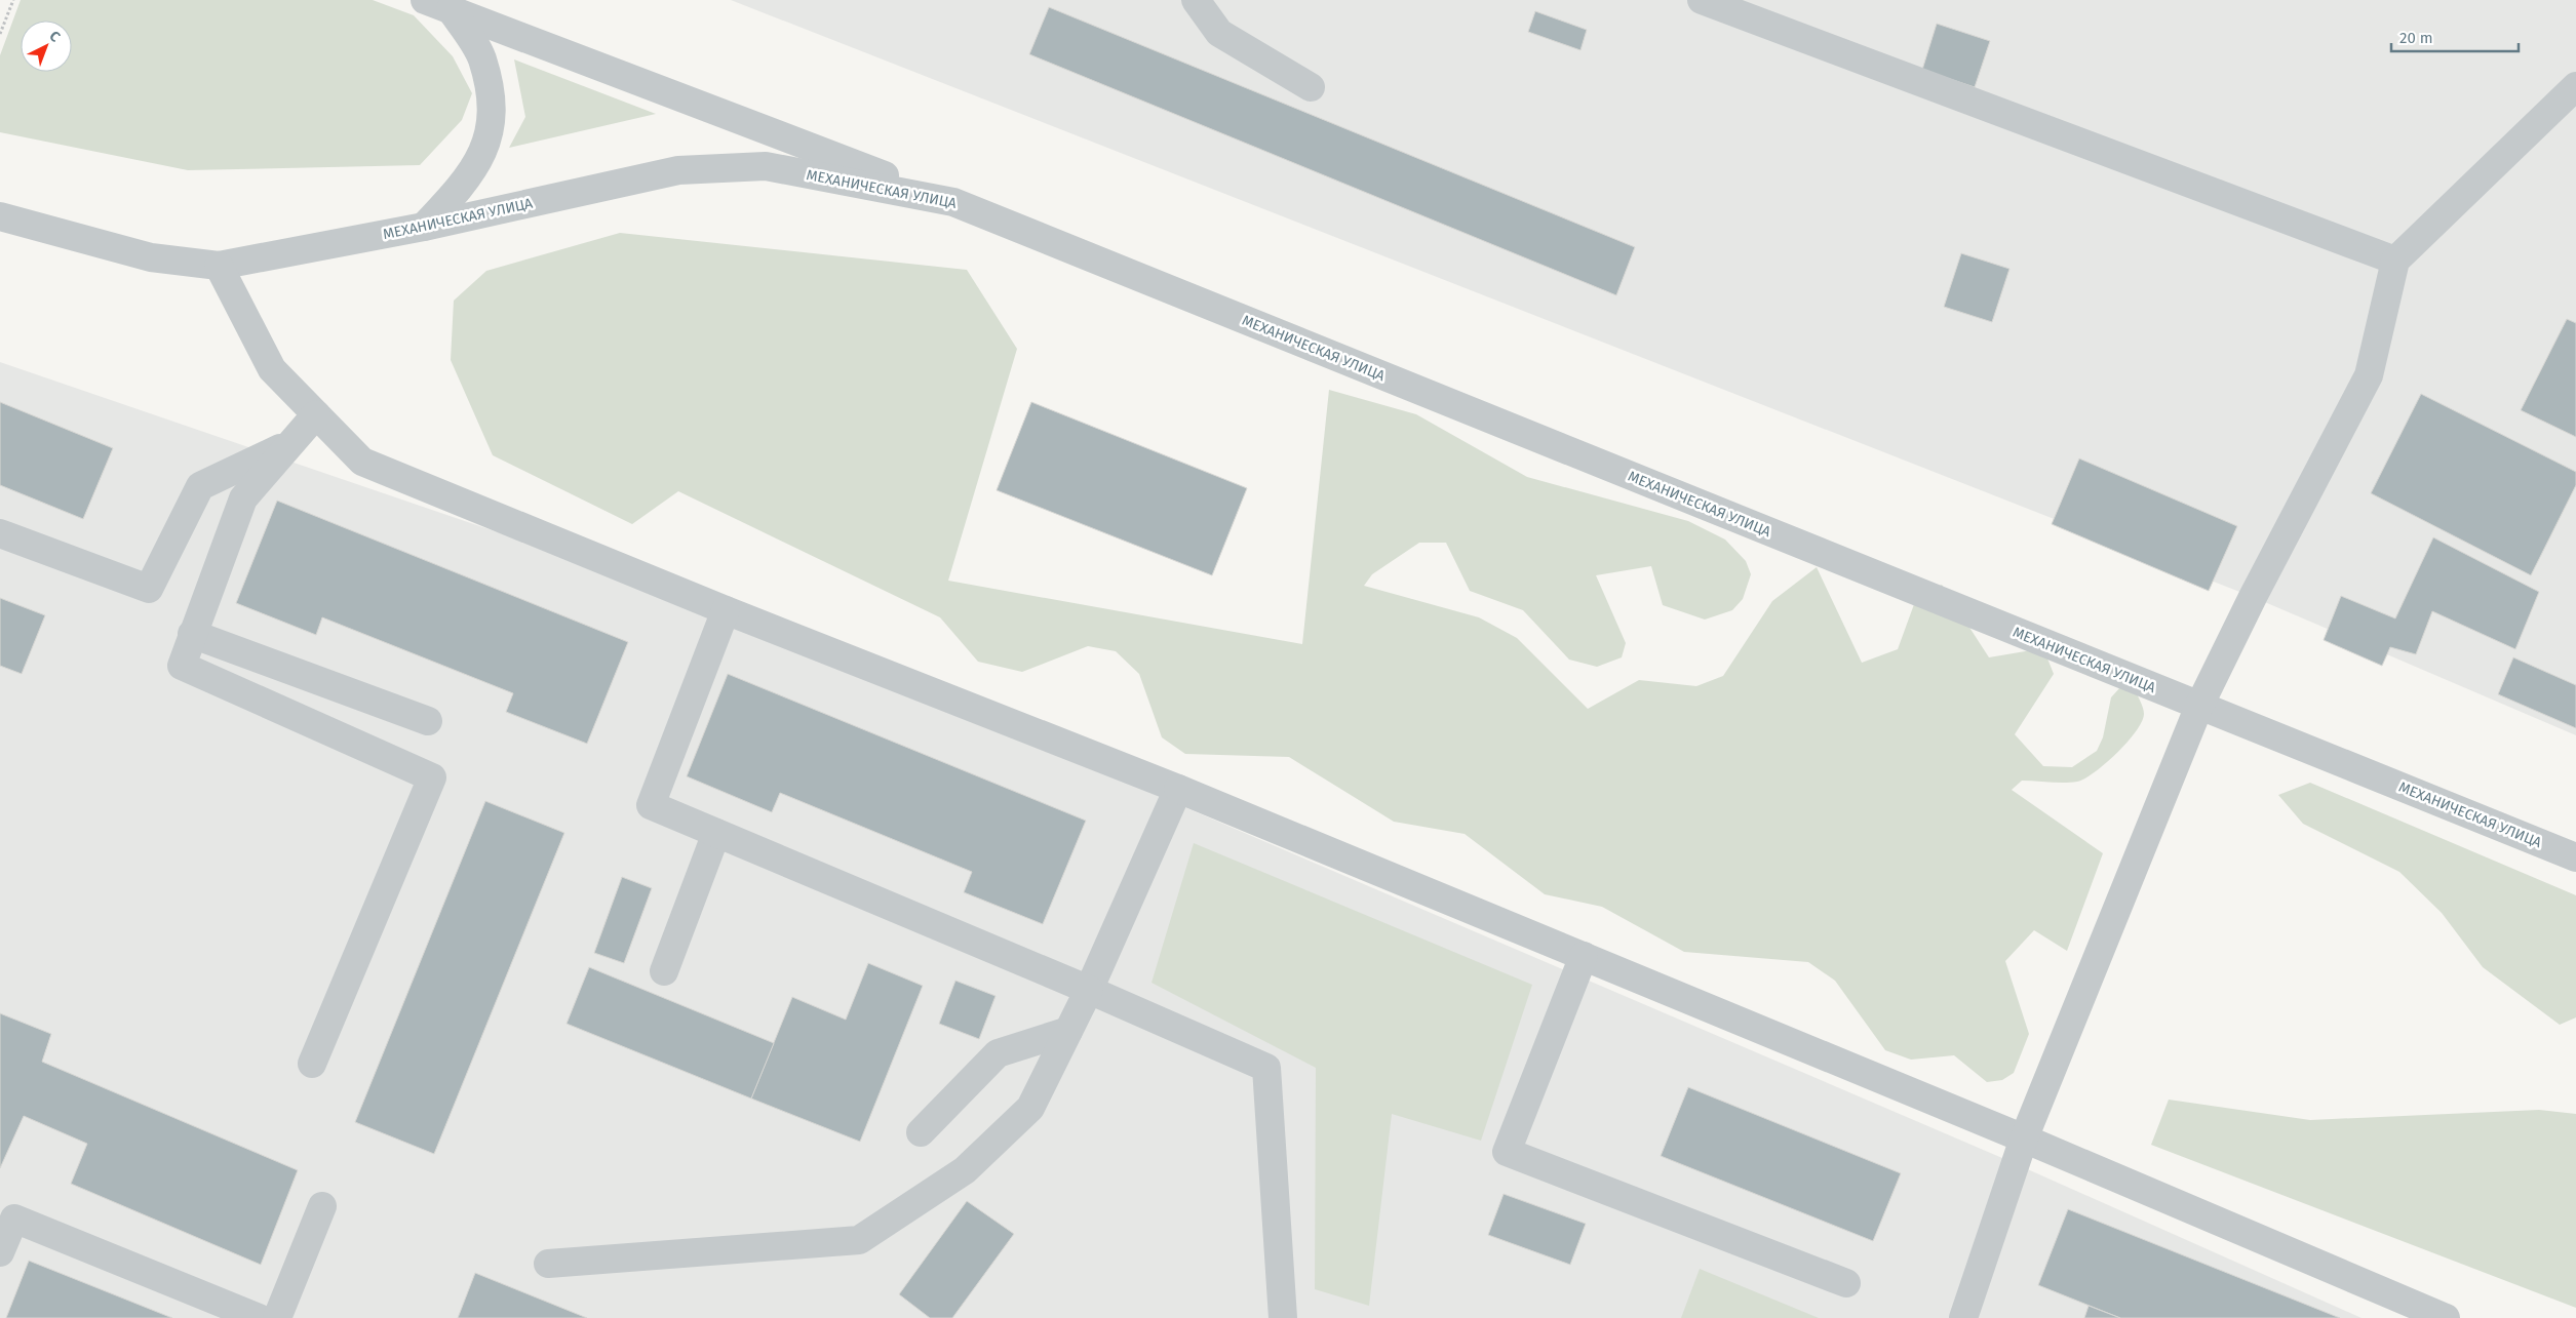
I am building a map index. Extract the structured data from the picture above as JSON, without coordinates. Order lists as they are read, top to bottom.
{
  "streets": {
    "street": ["МЕХАНИЧЕСКАЯ УЛИЦА"]
  },
  "scale_bar": "20 m",
  "north": "top right"
}
